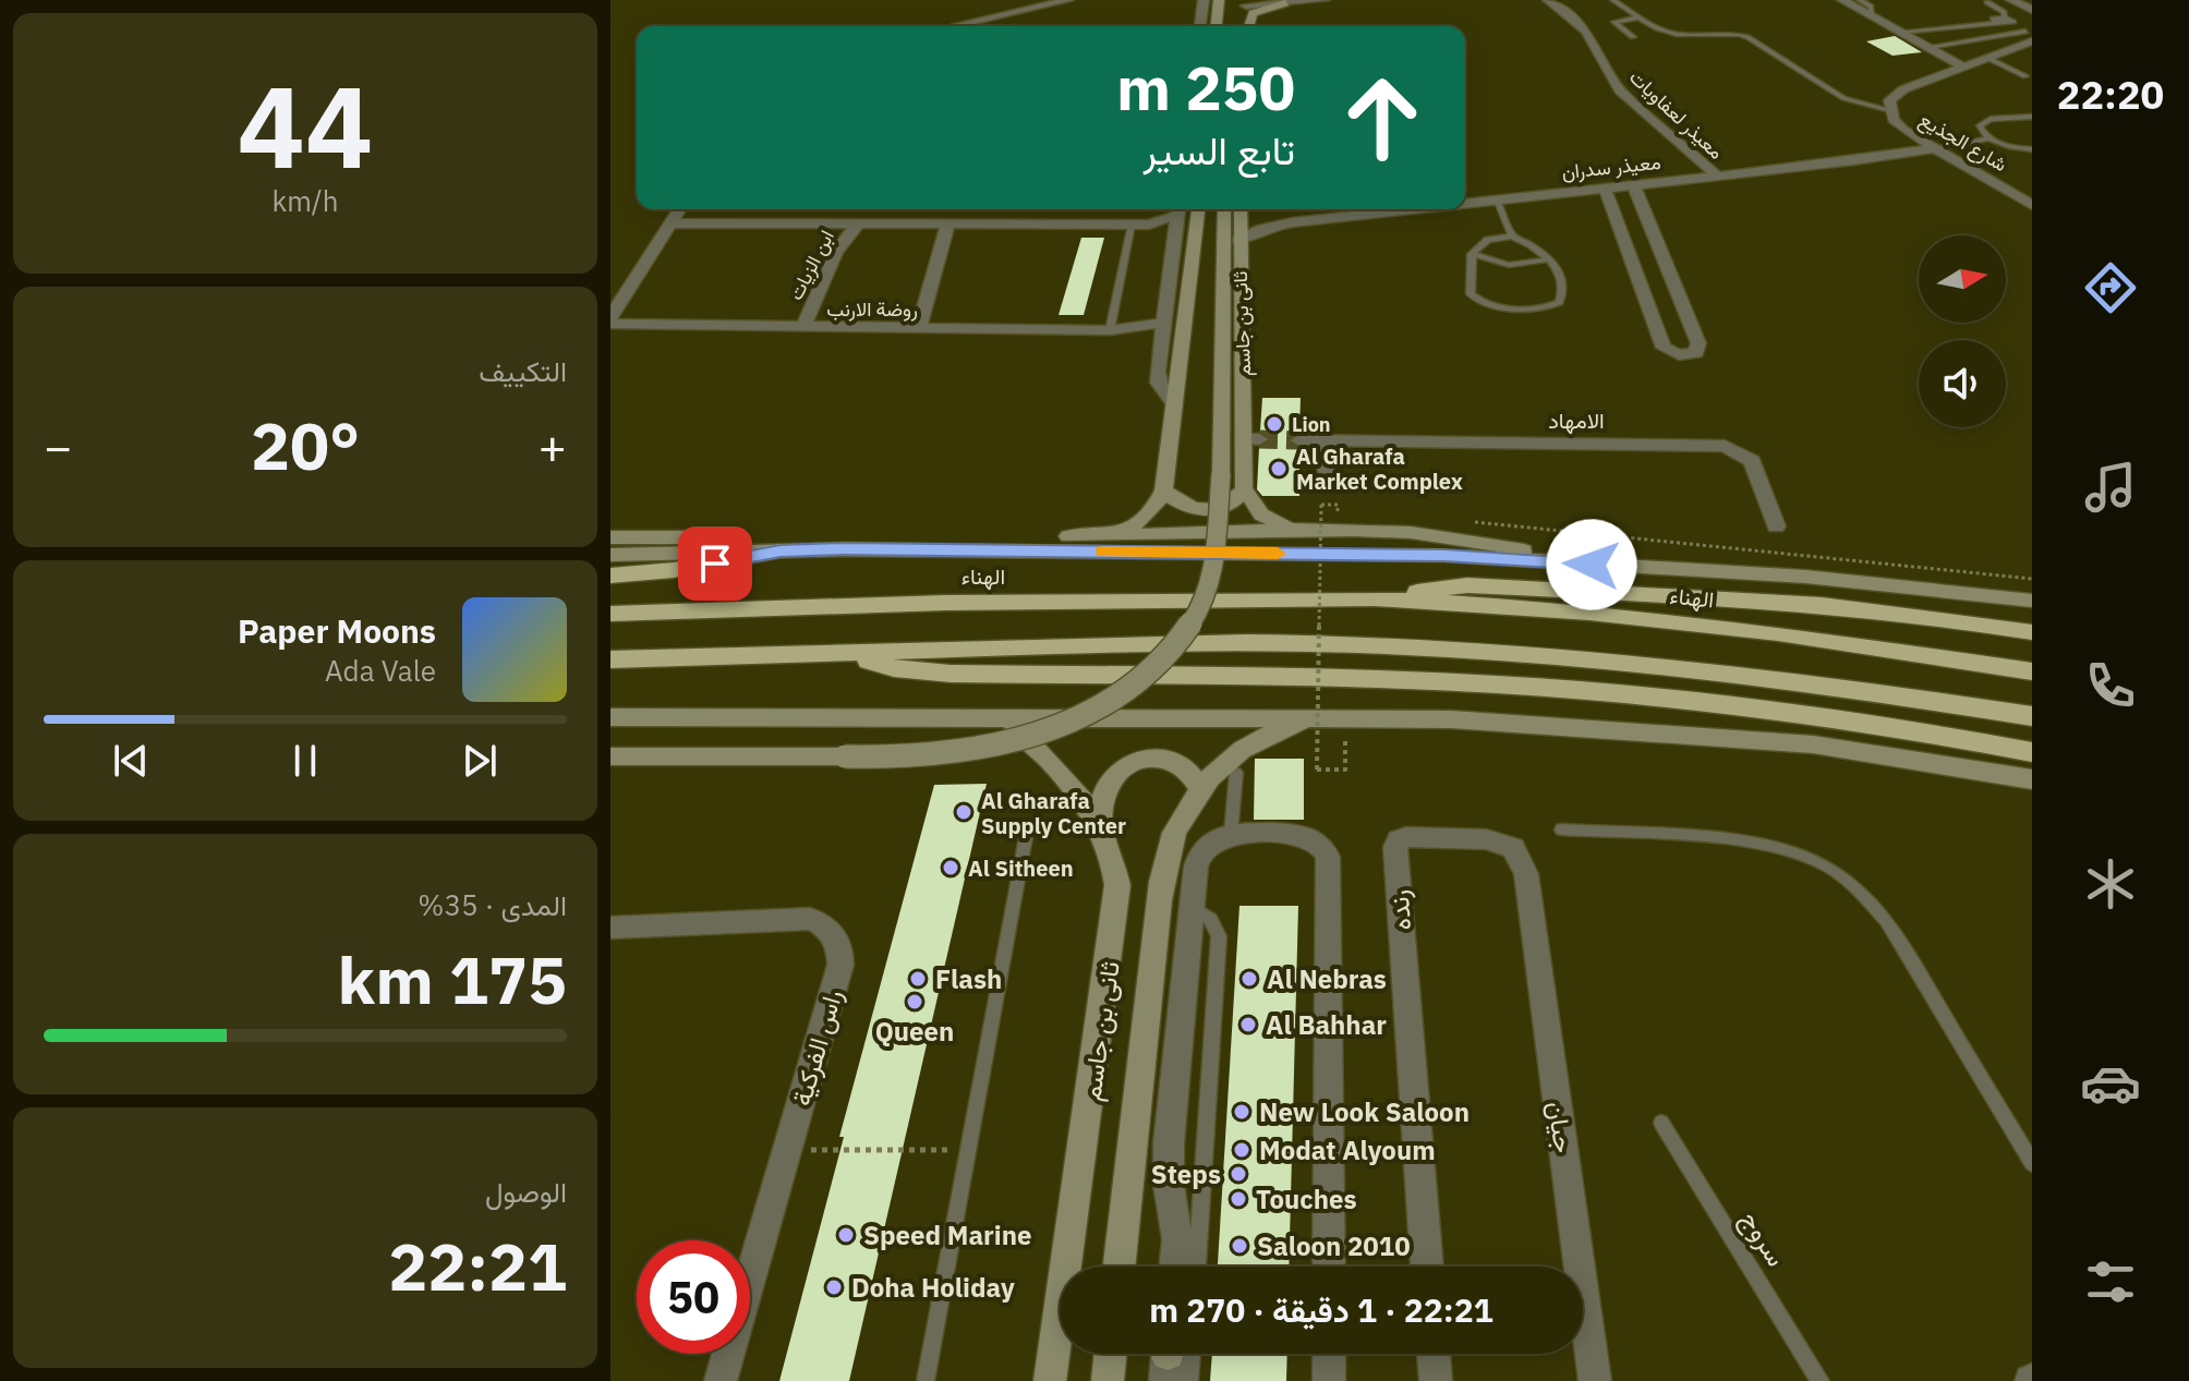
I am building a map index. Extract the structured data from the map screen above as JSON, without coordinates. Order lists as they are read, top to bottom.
{
  "streets": {
    "highway": ["الهناء"],
    "main road": ["ثانى بن جاسم"],
    "street": [
      "معيذر لعفاويات",
      "شارع الجذيع",
      "معيذر سدران",
      "ابن الزيات",
      "روضة الارنب",
      "الامهاد",
      "رنده",
      "راس الفركية",
      "جيان"
    ],
    "lane": ["سروج"]
  },
  "crossings": [
    ["معيذر لعفاويات", "معيذر سدران"],
    ["شارع الجذيع", "معيذر سدران"],
    ["معيذر سدران", "ثانى بن جاسم"],
    ["ابن الزيات", "روضة الارنب"],
    ["رنده", "جيان"]
  ],
  "places": [
    "Lion",
    "Al Gharafa Market Complex",
    "Al Gharafa Supply Center",
    "Al Sitheen",
    "Flash",
    "Al Nebras",
    "Queen",
    "Al Bahhar",
    "New Look Saloon",
    "Modat Alyoum",
    "Steps",
    "Touches",
    "Speed Marine",
    "Saloon 2010",
    "Doha Holiday"
  ],
  "north": "right",
  "page": {
    "tabs": "22:20",
    "tile": [
      ["44", "km/h"],
      "التكييف",
      ["المدى · 35%", "175 km"],
      ["الوصول", "22:21"]
    ],
    "turn": ["250 m", "تابع السير"],
    "heat": ["−", "20°", "+"],
    "song": ["Paper Moons", "Ada Vale"],
    "limit": "50",
    "trip": "22:21 · 1 دقيقة · 270 m"
  }
}
